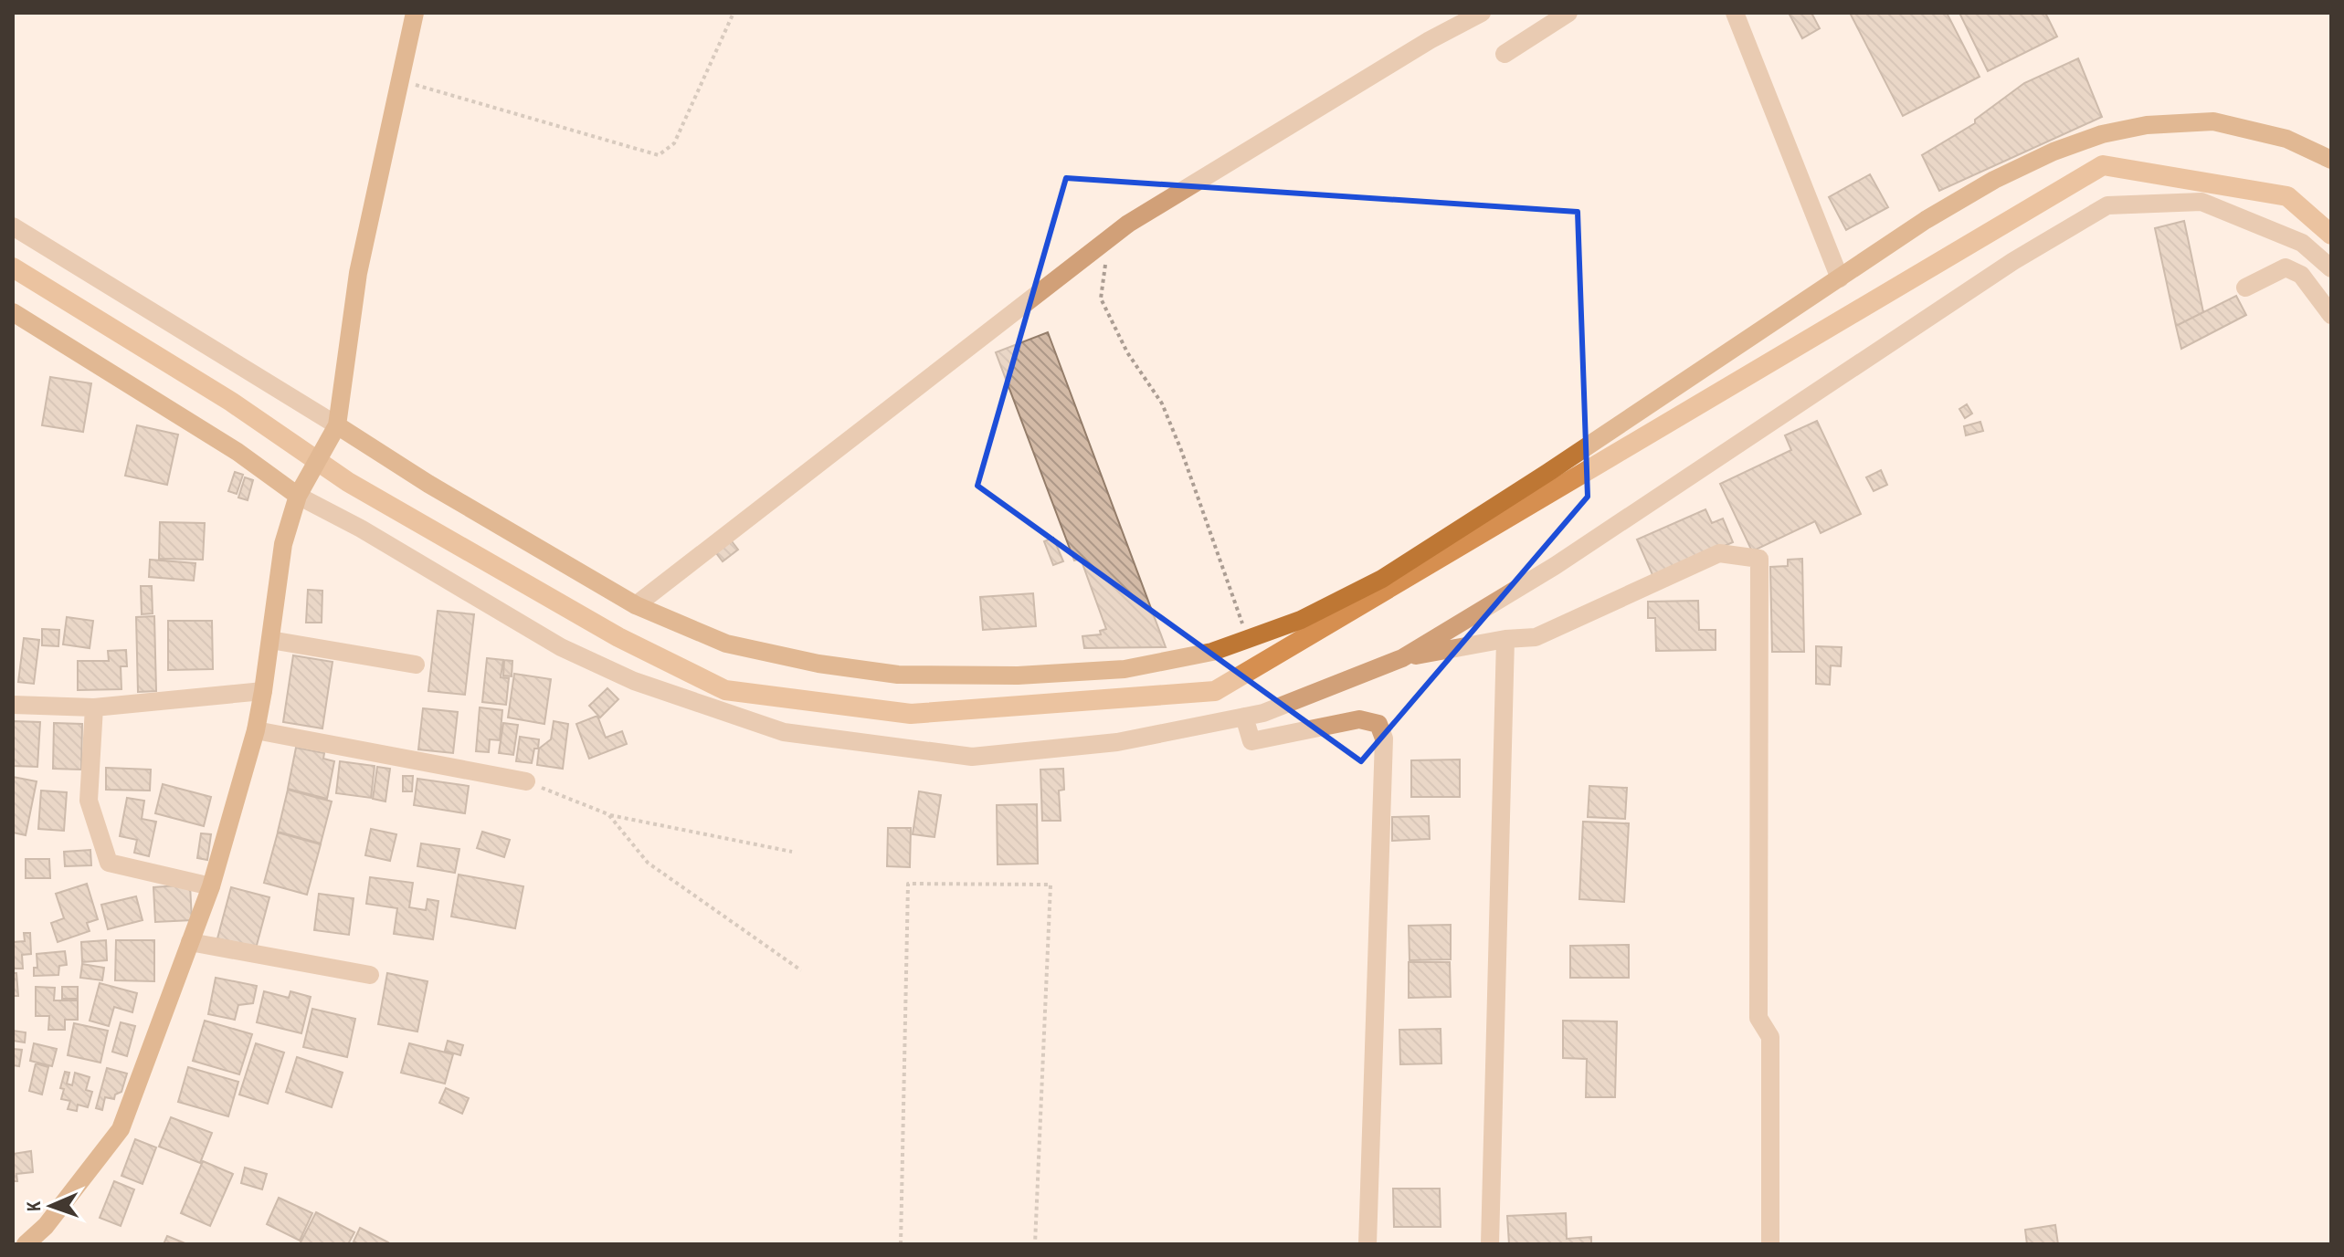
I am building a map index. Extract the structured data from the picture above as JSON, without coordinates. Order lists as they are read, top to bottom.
{
  "north": "left"
}
